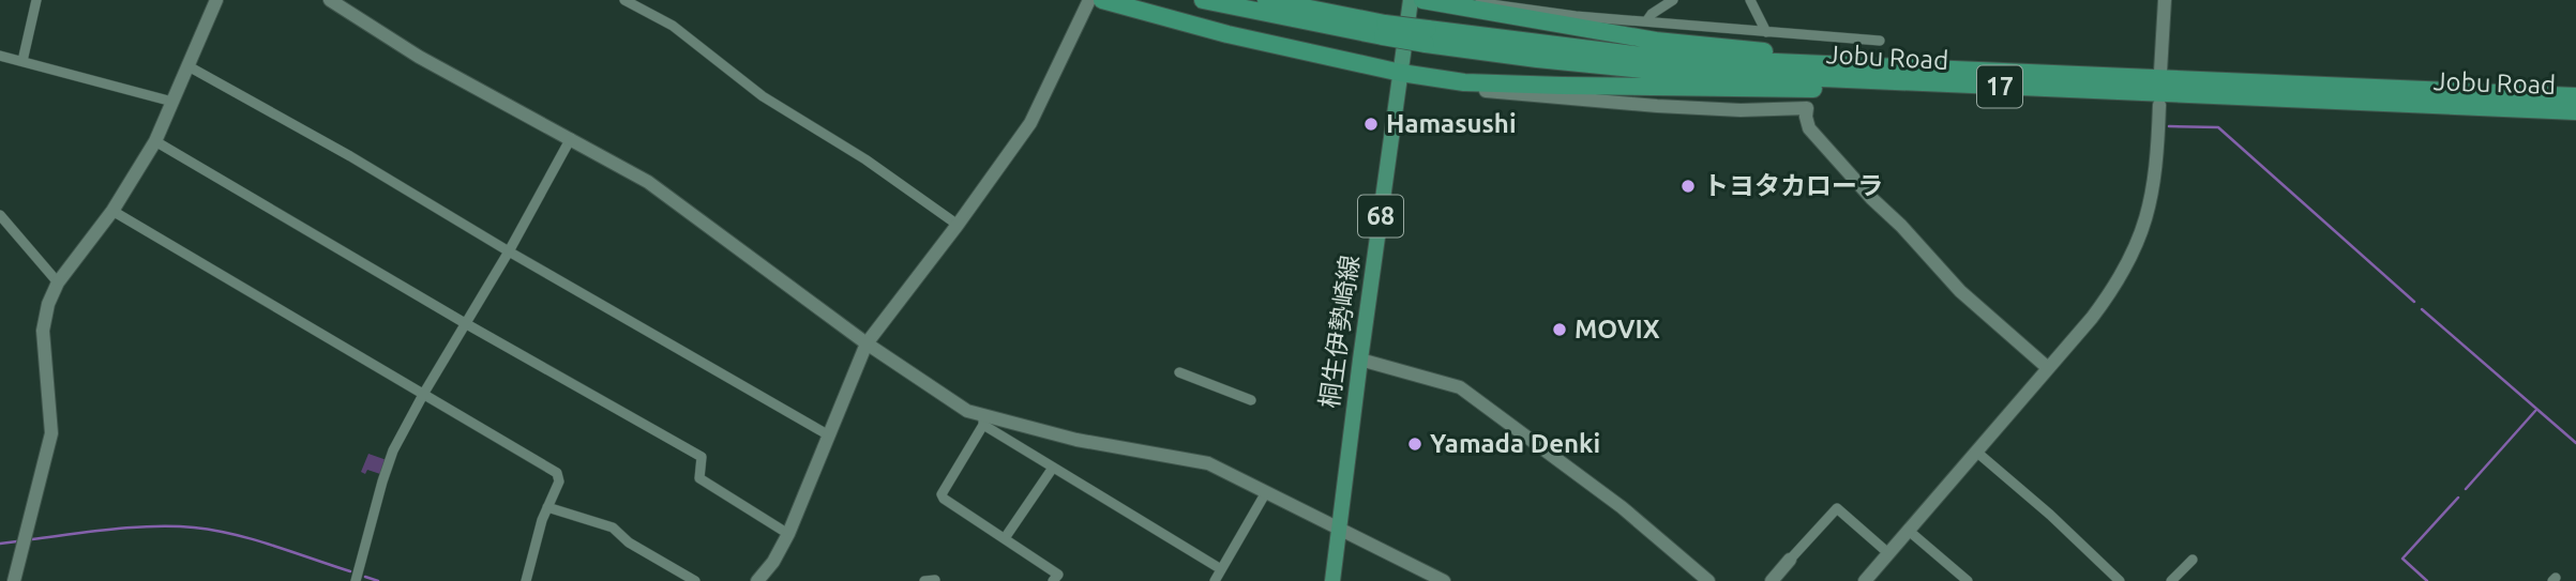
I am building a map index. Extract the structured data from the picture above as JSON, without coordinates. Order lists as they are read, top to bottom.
{
  "streets": {
    "highway": ["Jobu Road", "17"],
    "main road": ["68", "桐生伊勢崎線"]
  },
  "places": [
    "Hamasushi",
    "トヨタカローラ",
    "MOVIX",
    "Yamada Denki"
  ]
}
